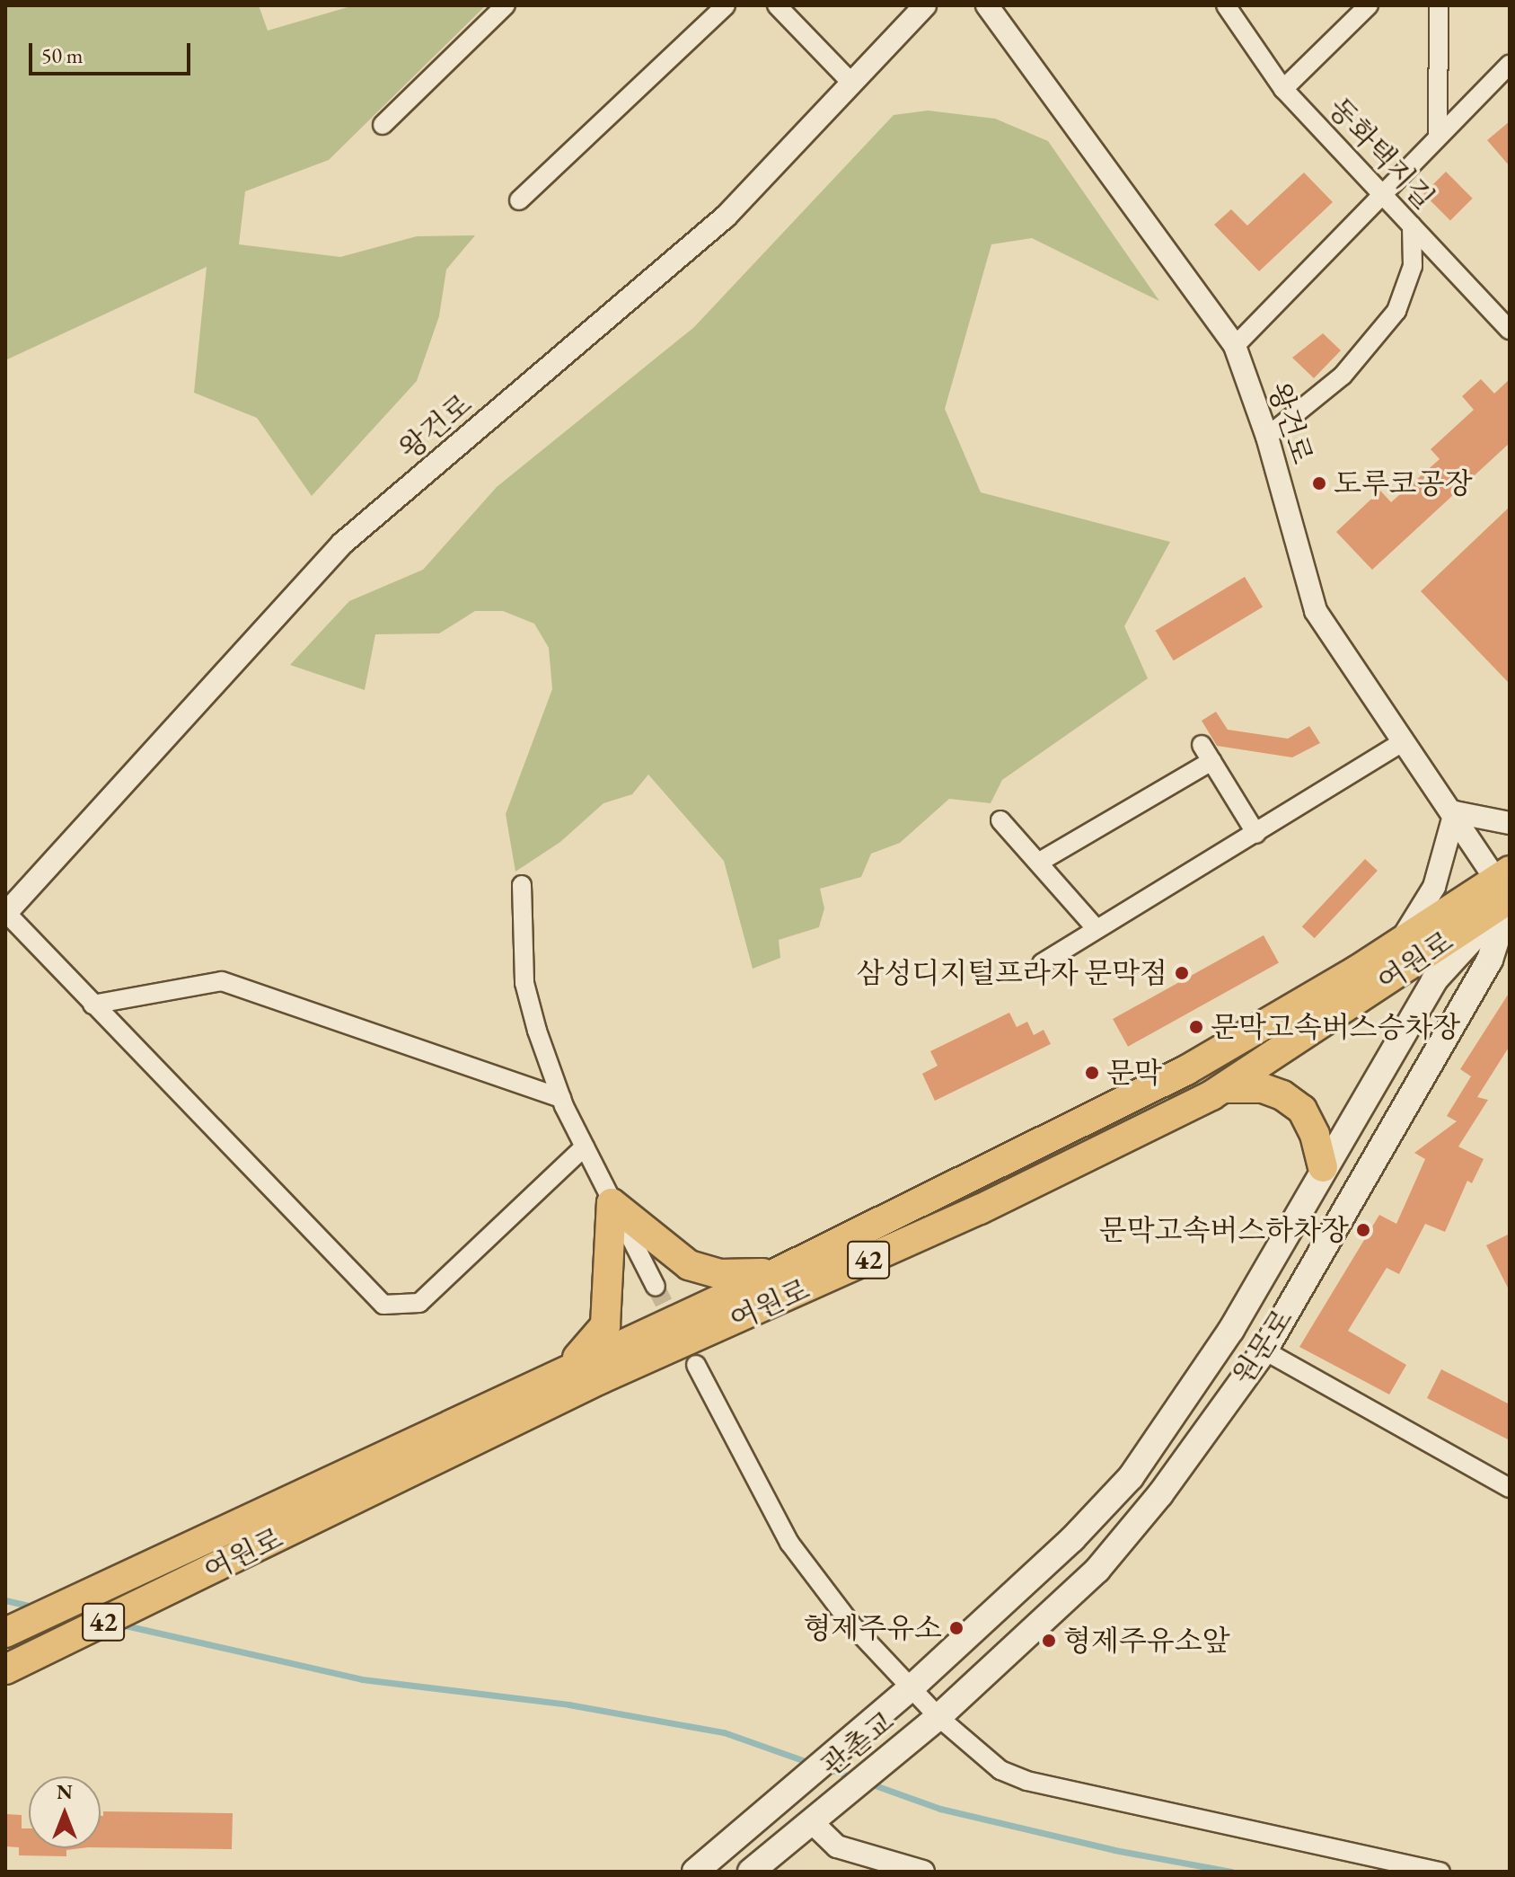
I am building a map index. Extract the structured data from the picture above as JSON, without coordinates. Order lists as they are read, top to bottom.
{
  "streets": {
    "highway": ["여원로", "42"],
    "main road": ["원문로", "관촌교"],
    "street": ["동화택지길", "왕건로"]
  },
  "crossings": [
    ["왕건로", "여원로"],
    ["왕건로", "원문로"],
    ["여원로", "원문로"],
    ["원문로", "관촌교"]
  ],
  "places": [
    "도루코공장",
    "삼성디지털프라자 문막점",
    "문막고속버스승차장",
    "문막",
    "문막고속버스하차장",
    "형제주유소",
    "형제주유소앞"
  ],
  "scale_bar": "50 m",
  "north": "top"
}
